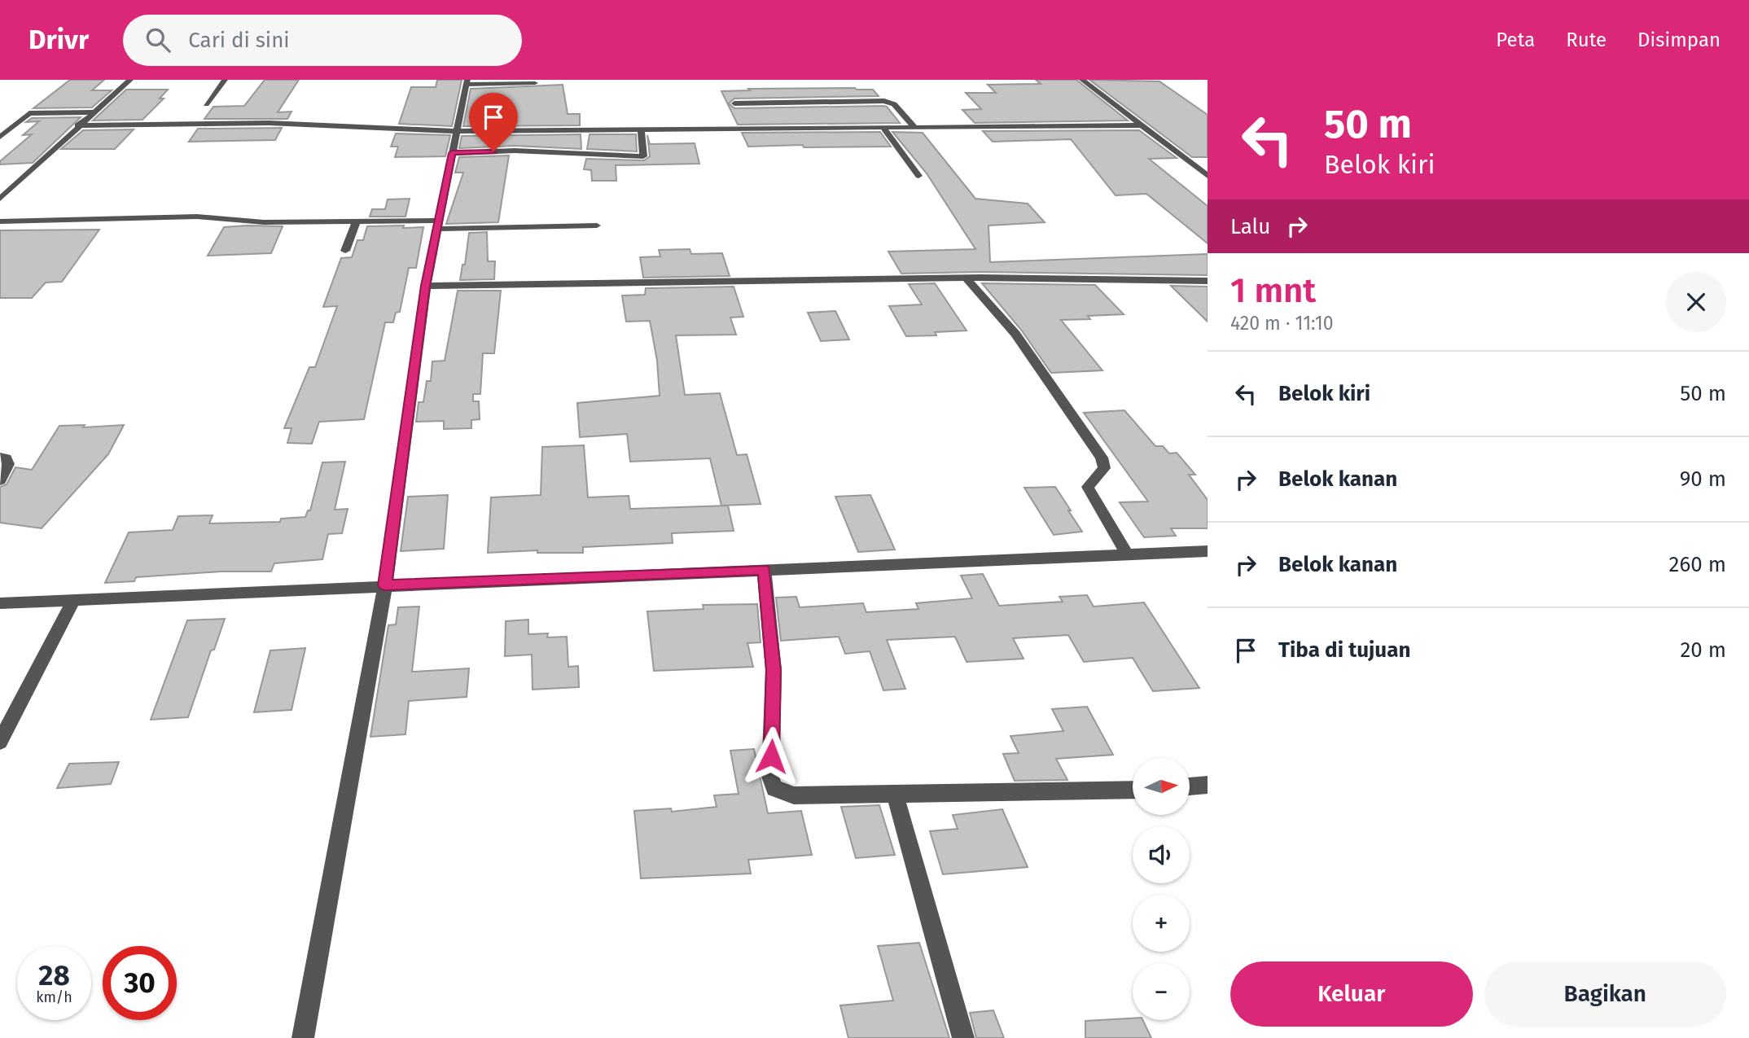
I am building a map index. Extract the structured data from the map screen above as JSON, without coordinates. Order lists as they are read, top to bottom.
{
  "north": "right",
  "page": {
    "header": "Drivr",
    "search": "Cari di sini",
    "nav": ["Peta", "Rute", "Disimpan"],
    "turn": ["50 m", "Belok kiri"],
    "then": "Lalu",
    "heading": ["1 mnt", "420 m · 11:10"],
    "list": [
      {
        "name": "Belok kiri",
        "value": "50 m"
      },
      {
        "name": "Belok kanan",
        "value": "90 m"
      },
      {
        "name": "Belok kanan",
        "value": "260 m"
      },
      {
        "name": "Tiba di tujuan",
        "value": "20 m"
      }
    ],
    "map_buttons": ["+", "−"],
    "speed": "28 km/h",
    "limit": "30",
    "buttons": ["Keluar", "Bagikan"]
  }
}
